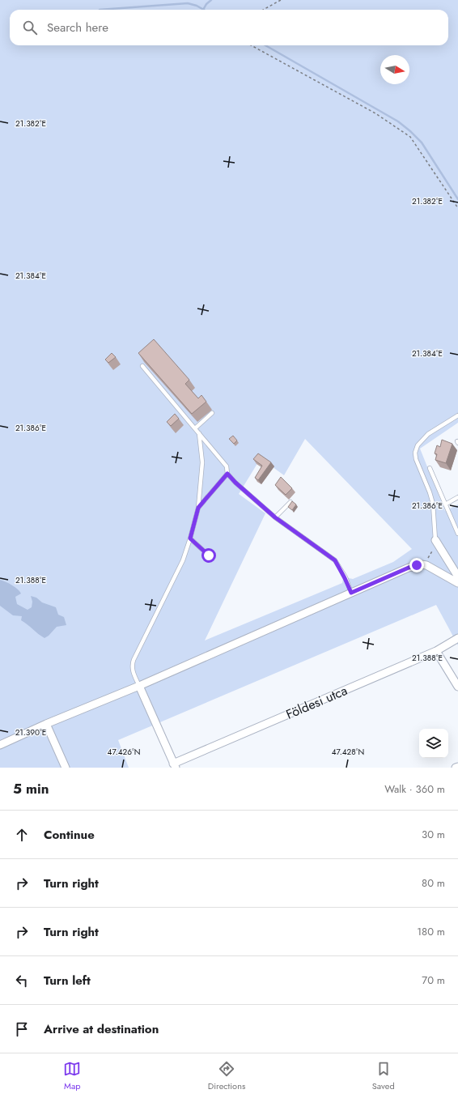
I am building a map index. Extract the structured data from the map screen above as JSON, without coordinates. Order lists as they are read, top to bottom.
{
  "streets": {
    "street": ["Földesi utca"]
  },
  "north": "right",
  "page": {
    "search": "Search here",
    "heading": ["5 min", "Walk · 360 m"],
    "list": [
      ["Continue", "30 m"],
      ["Turn right", "80 m"],
      ["Turn right", "180 m"],
      ["Turn left", "70 m"],
      "Arrive at destination"
    ],
    "nav": ["Map", "Directions", "Saved"]
  },
  "coordinates": [
    "21.382°E",
    "21.384°E",
    "21.386°E",
    "21.388°E",
    "21.390°E",
    "47.426°N",
    "47.428°N"
  ]
}
